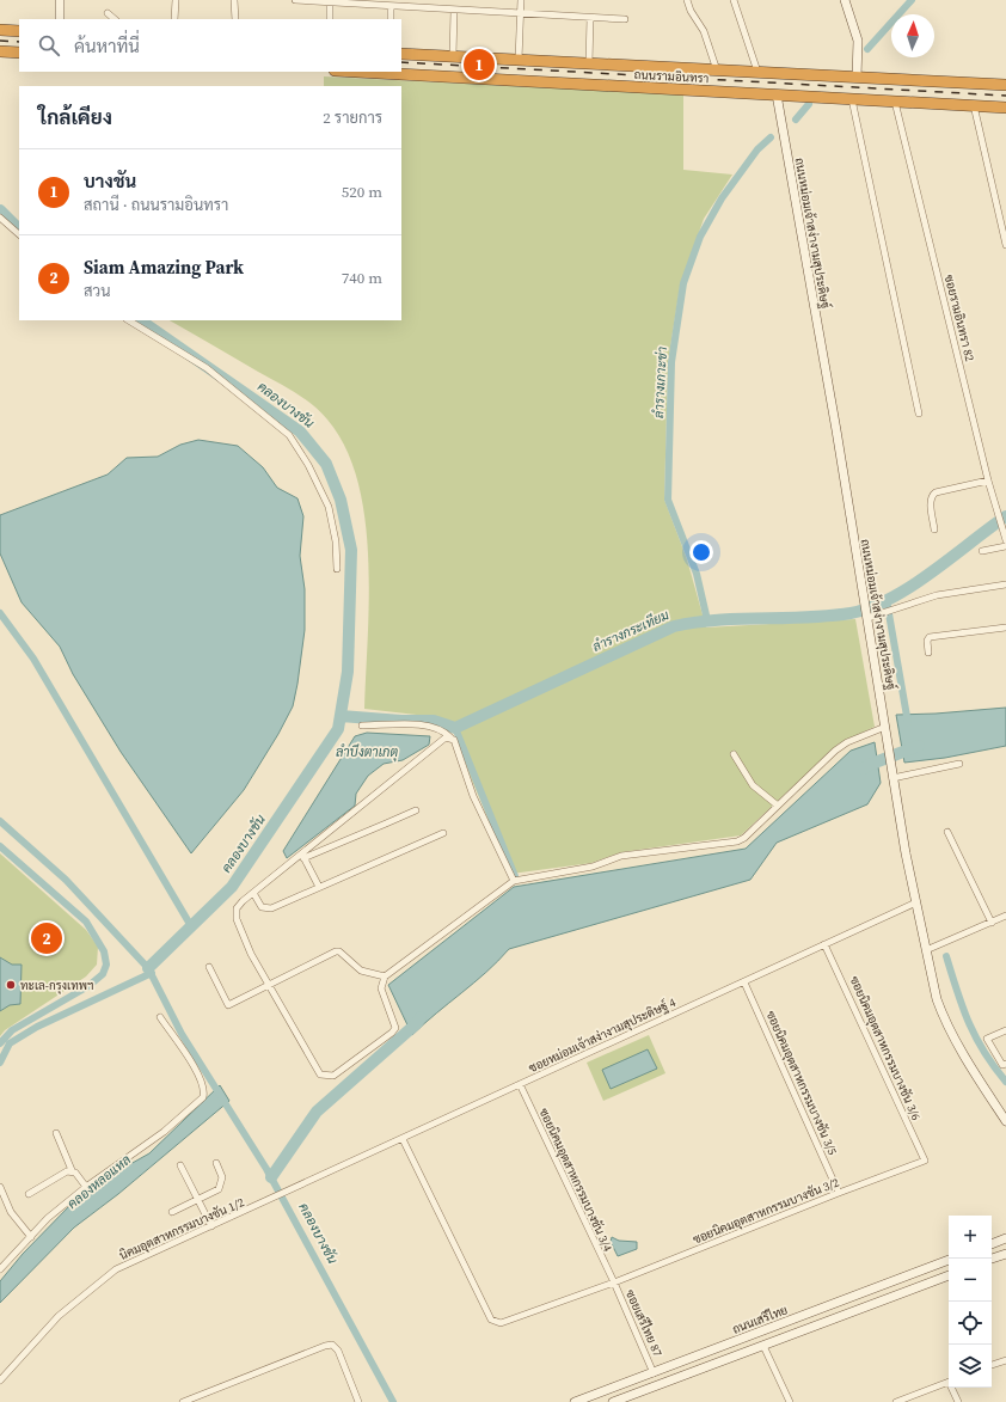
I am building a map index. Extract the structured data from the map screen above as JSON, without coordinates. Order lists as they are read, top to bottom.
{
  "streets": {
    "highway": ["ถนนรามอินทรา"],
    "street": [
      "ถนนหม่อมเจ้าสง่างามสุประดิษฐ์",
      "ซอยรามอินทรา 82",
      "ซอยหม่อมเจ้าสง่างามสุประดิษฐ์ 4",
      "ซอยนิคมอุตสาหกรรมบางชัน 3/6",
      "ซอยนิคมอุตสาหกรรมบางชัน 3/5",
      "ซอยนิคมอุตสาหกรรมบางชัน 3/4",
      "ซอยนิคมอุตสาหกรรมบางชัน 3/2",
      "นิคมอุตสาหกรรมบางชัน 1/2",
      "ถนนเสรีไทย",
      "ซอยเสรีไทย 87"
    ]
  },
  "crossings": [
    ["ถนนรามอินทรา", "ถนนหม่อมเจ้าสง่างามสุประดิษฐ์"],
    ["ถนนรามอินทรา", "ซอยรามอินทรา 82"],
    ["ถนนหม่อมเจ้าสง่างามสุประดิษฐ์", "ซอยหม่อมเจ้าสง่างามสุประดิษฐ์ 4"],
    ["ซอยหม่อมเจ้าสง่างามสุประดิษฐ์ 4", "ซอยนิคมอุตสาหกรรมบางชัน 3/6"],
    ["ซอยหม่อมเจ้าสง่างามสุประดิษฐ์ 4", "ซอยนิคมอุตสาหกรรมบางชัน 3/5"],
    ["ซอยหม่อมเจ้าสง่างามสุประดิษฐ์ 4", "ซอยนิคมอุตสาหกรรมบางชัน 3/4"],
    ["ซอยหม่อมเจ้าสง่างามสุประดิษฐ์ 4", "ซอยนิคมอุตสาหกรรมบางชัน 3/2"],
    ["ซอยหม่อมเจ้าสง่างามสุประดิษฐ์ 4", "นิคมอุตสาหกรรมบางชัน 1/2"],
    ["ซอยนิคมอุตสาหกรรมบางชัน 3/6", "ซอยนิคมอุตสาหกรรมบางชัน 3/2"],
    ["ซอยนิคมอุตสาหกรรมบางชัน 3/5", "ซอยนิคมอุตสาหกรรมบางชัน 3/2"],
    ["ซอยนิคมอุตสาหกรรมบางชัน 3/4", "ซอยนิคมอุตสาหกรรมบางชัน 3/2"],
    ["ซอยนิคมอุตสาหกรรมบางชัน 3/4", "ซอยเสรีไทย 87"],
    ["ซอยนิคมอุตสาหกรรมบางชัน 3/2", "ซอยเสรีไทย 87"],
    ["ถนนเสรีไทย", "ซอยเสรีไทย 87"]
  ],
  "water": [
    "ลำรางเกาะข่า",
    "คลองบางชัน",
    "ลำรางกระเทียม",
    "ลำบึงตาเกตุ",
    "คลองหลอแหล"
  ],
  "places": ["ทะเล-กรุงเทพฯ"],
  "north": "top",
  "page": {
    "search": "ค้นหาที่นี่",
    "pins": ["1", "2"],
    "heading": ["ใกล้เคียง", "2 รายการ"],
    "list": [
      {
        "mark": "1",
        "name": "บางชัน",
        "note": "สถานี · ถนนรามอินทรา",
        "value": "520 m"
      },
      {
        "mark": "2",
        "name": "Siam Amazing Park",
        "note": "สวน",
        "value": "740 m"
      }
    ],
    "map_buttons": ["+", "−"]
  }
}
